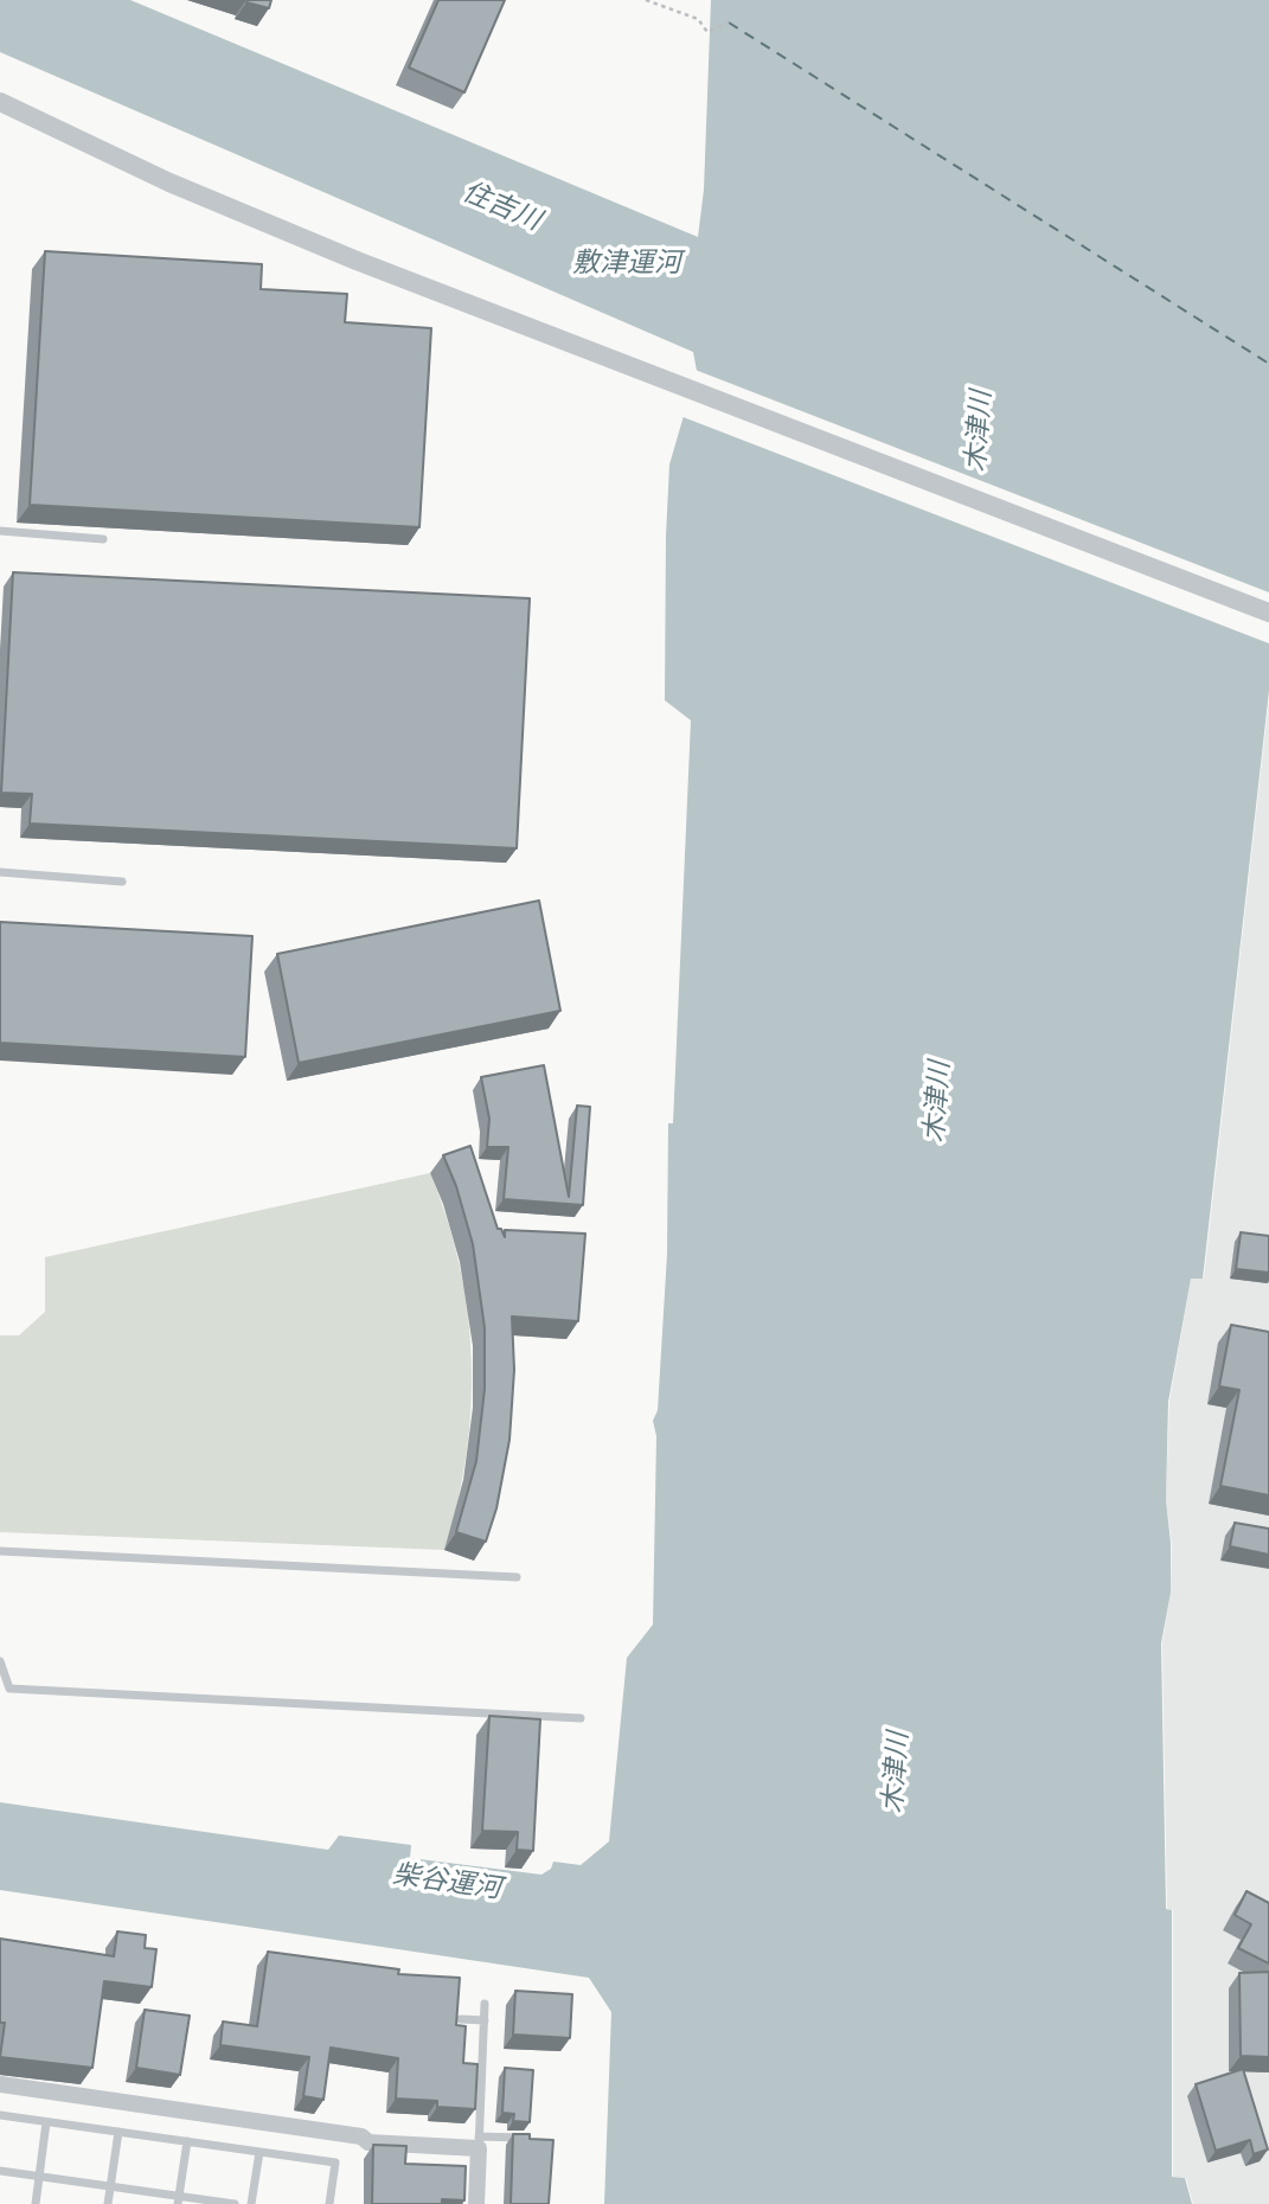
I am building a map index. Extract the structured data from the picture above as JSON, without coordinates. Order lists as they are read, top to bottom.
{
  "water": [
    "住吉川",
    "敷津運河",
    "木津川",
    "柴谷運河"
  ]
}
